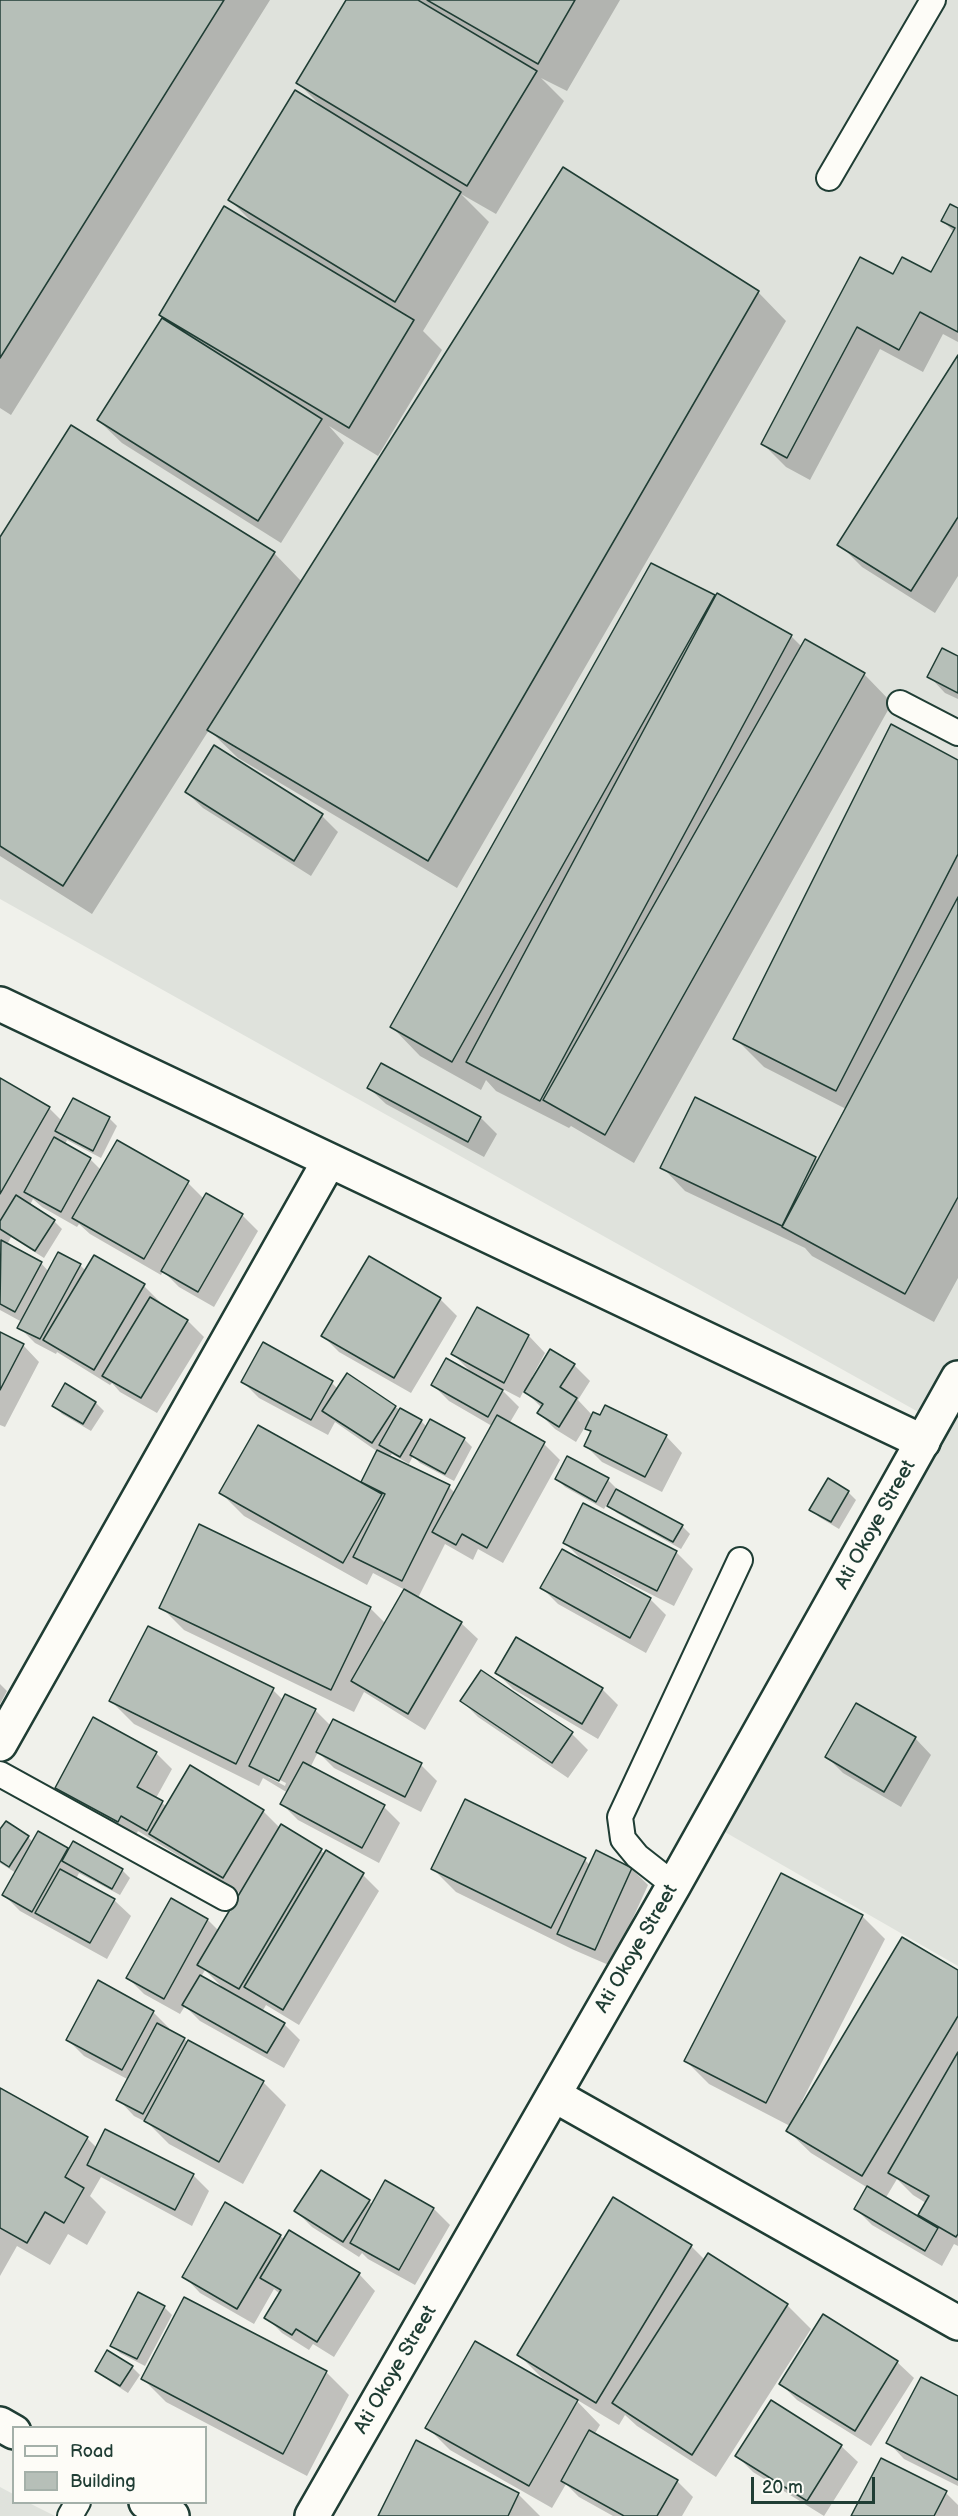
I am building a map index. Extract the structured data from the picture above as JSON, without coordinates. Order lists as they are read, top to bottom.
{
  "streets": {
    "street": ["Ati Okoye Street"]
  },
  "legend": ["Road", "Building"],
  "scale_bar": "20 m"
}
